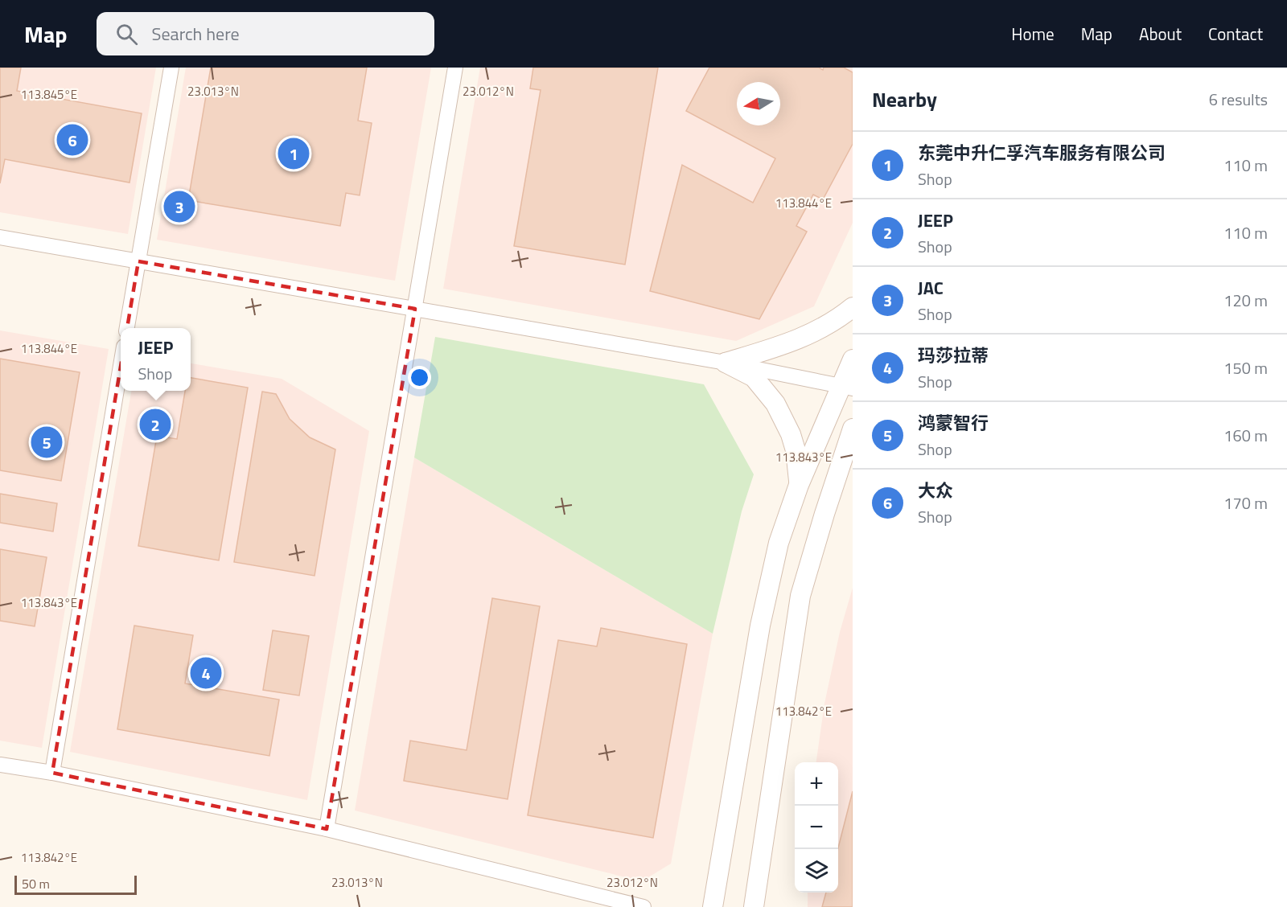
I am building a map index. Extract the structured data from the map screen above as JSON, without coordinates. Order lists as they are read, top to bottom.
{
  "scale_bar": "50 m",
  "north": "left",
  "page": {
    "header": "Map",
    "search": "Search here",
    "nav": [
      "Home",
      "Map",
      "About",
      "Contact"
    ],
    "heading": ["Nearby", "6 results"],
    "pins": [
      "6",
      "1",
      "3",
      "2",
      "5",
      "4"
    ],
    "list": [
      {
        "mark": "1",
        "name": "东莞中升仁孚汽车服务有限公司",
        "note": "Shop",
        "value": "110 m"
      },
      {
        "mark": "2",
        "name": "JEEP",
        "note": "Shop",
        "value": "110 m"
      },
      {
        "mark": "3",
        "name": "JAC",
        "note": "Shop",
        "value": "120 m"
      },
      {
        "mark": "4",
        "name": "玛莎拉蒂",
        "note": "Shop",
        "value": "150 m"
      },
      {
        "mark": "5",
        "name": "鸿蒙智行",
        "note": "Shop",
        "value": "160 m"
      },
      {
        "mark": "6",
        "name": "大众",
        "note": "Shop",
        "value": "170 m"
      }
    ],
    "popup": ["JEEP", "Shop"],
    "map_buttons": ["+", "−"],
    "scale": "50 m"
  },
  "coordinates": [
    "23.013°N",
    "23.012°N",
    "113.845°E",
    "113.844°E",
    "113.843°E",
    "113.842°E"
  ]
}
